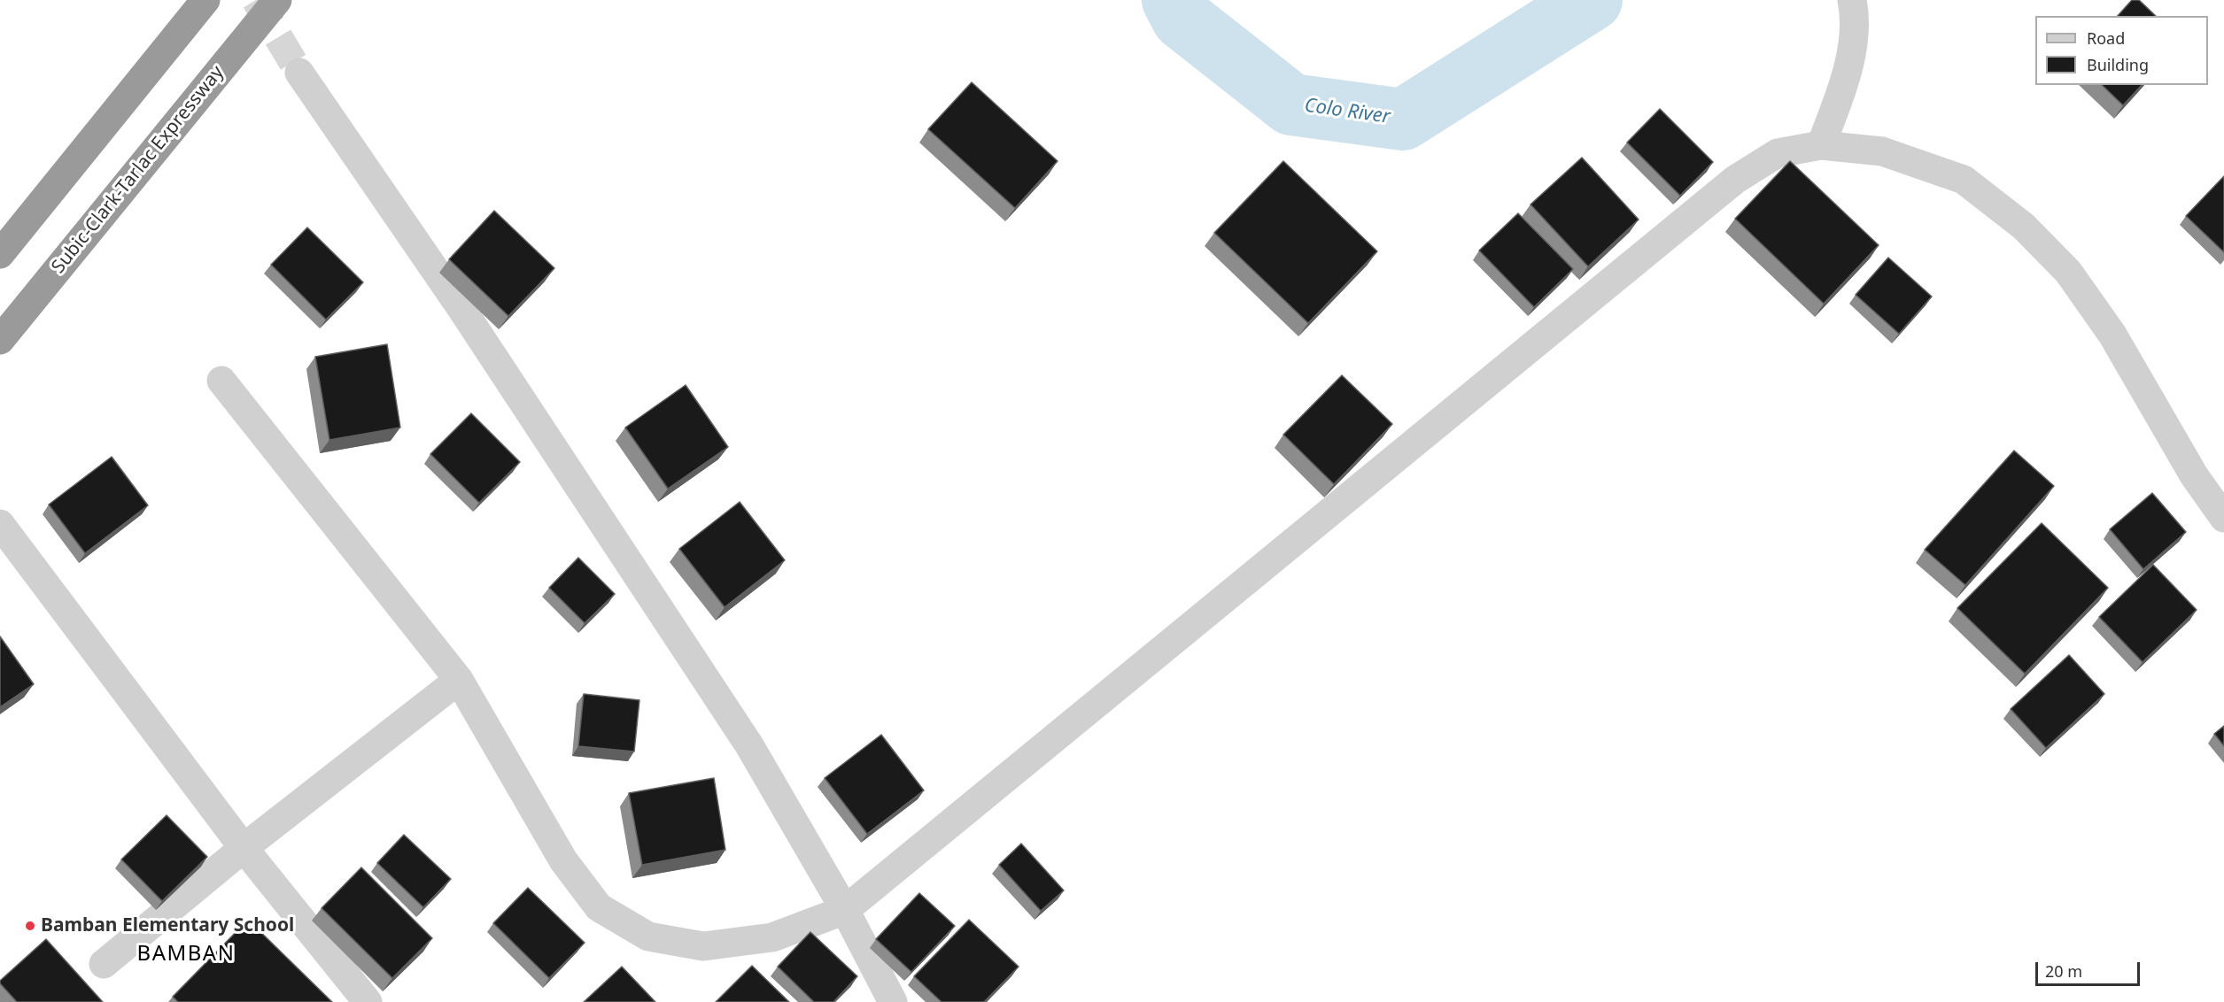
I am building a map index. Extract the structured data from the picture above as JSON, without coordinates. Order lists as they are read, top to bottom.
{
  "streets": {
    "highway": ["Subic-Clark-Tarlac Expressway"]
  },
  "districts": ["BAMBAN"],
  "water": ["Colo River"],
  "places": ["Bamban Elementary School"],
  "legend": ["Road", "Building"],
  "scale_bar": "20 m"
}
